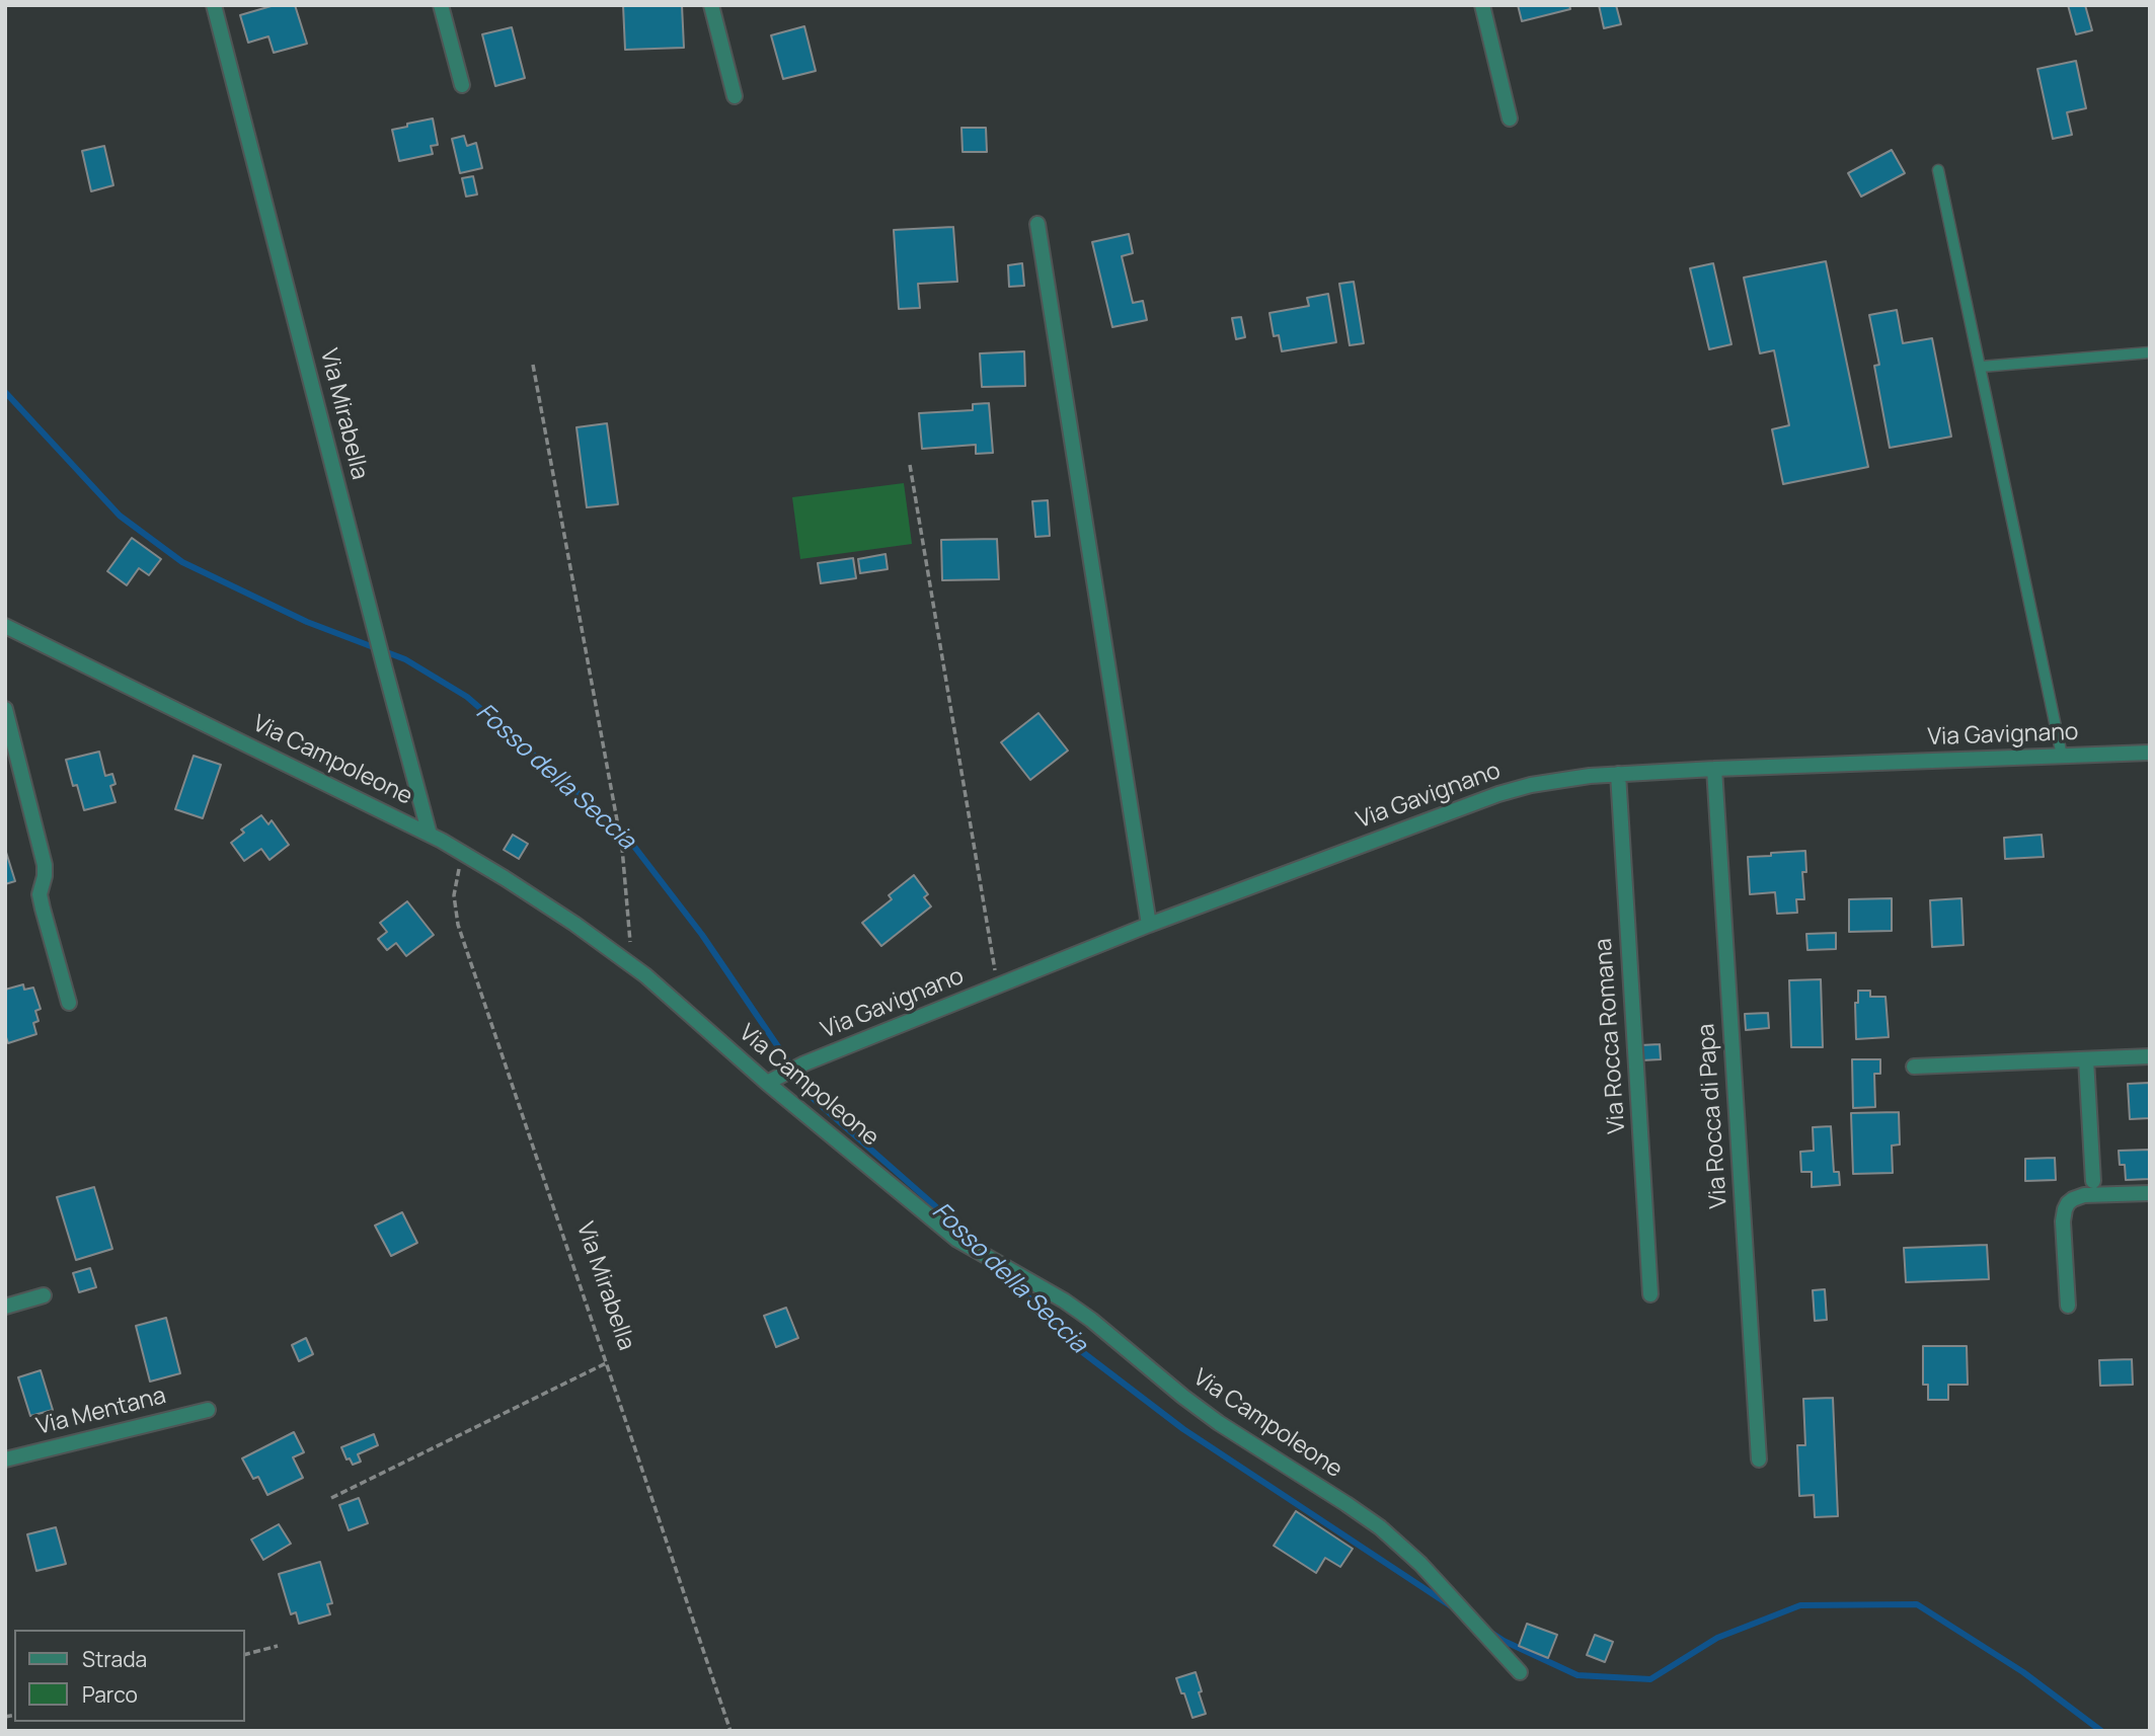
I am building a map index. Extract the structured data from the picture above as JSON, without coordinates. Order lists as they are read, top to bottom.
{
  "streets": {
    "street": [
      "Via Mirabella",
      "Via Gavignano",
      "Via Campoleone",
      "Via Rocca Romana",
      "Via Rocca di Papa",
      "Via Mentana"
    ]
  },
  "crossings": [
    ["Via Mirabella", "Via Campoleone"],
    ["Via Gavignano", "Via Campoleone"],
    ["Via Gavignano", "Via Rocca Romana"],
    ["Via Gavignano", "Via Rocca di Papa"]
  ],
  "water": ["Fosso della Seccia"],
  "legend": ["Strada", "Parco"]
}
